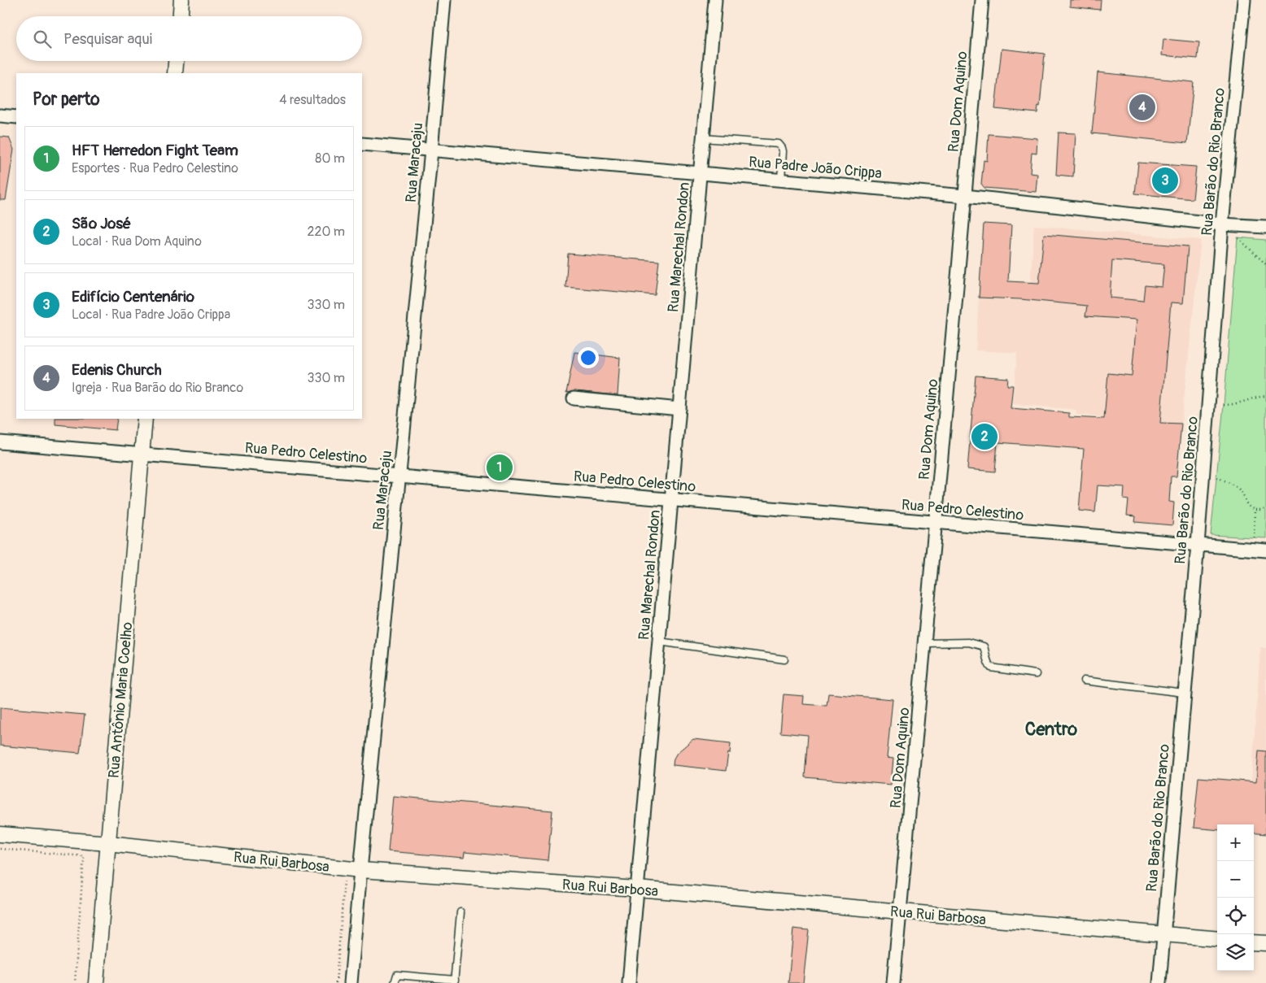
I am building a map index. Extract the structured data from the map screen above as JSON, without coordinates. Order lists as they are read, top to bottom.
{
  "streets": {
    "street": [
      "Rua Dom Aquino",
      "Rua Barão do Rio Branco",
      "Rua Maracaju",
      "Rua Padre João Crippa",
      "Rua Marechal Rondon",
      "Rua Pedro Celestino",
      "Rua Antônio Maria Coelho",
      "Rua Rui Barbosa"
    ]
  },
  "crossings": [
    ["Rua Dom Aquino", "Rua Padre João Crippa"],
    ["Rua Dom Aquino", "Rua Pedro Celestino"],
    ["Rua Dom Aquino", "Rua Rui Barbosa"],
    ["Rua Barão do Rio Branco", "Rua Padre João Crippa"],
    ["Rua Barão do Rio Branco", "Rua Pedro Celestino"],
    ["Rua Barão do Rio Branco", "Rua Rui Barbosa"],
    ["Rua Maracaju", "Rua Padre João Crippa"],
    ["Rua Maracaju", "Rua Pedro Celestino"],
    ["Rua Maracaju", "Rua Rui Barbosa"],
    ["Rua Padre João Crippa", "Rua Marechal Rondon"],
    ["Rua Marechal Rondon", "Rua Pedro Celestino"],
    ["Rua Marechal Rondon", "Rua Rui Barbosa"],
    ["Rua Pedro Celestino", "Rua Antônio Maria Coelho"],
    ["Rua Antônio Maria Coelho", "Rua Rui Barbosa"]
  ],
  "districts": ["Centro"],
  "page": {
    "search": "Pesquisar aqui",
    "heading": ["Por perto", "4 resultados"],
    "pins": [
      "4",
      "3",
      "2",
      "1"
    ],
    "list": [
      {
        "mark": "1",
        "name": "HFT Herredon Fight Team",
        "note": "Esportes · Rua Pedro Celestino",
        "value": "80 m"
      },
      {
        "mark": "2",
        "name": "São José",
        "note": "Local · Rua Dom Aquino",
        "value": "220 m"
      },
      {
        "mark": "3",
        "name": "Edifício Centenário",
        "note": "Local · Rua Padre João Crippa",
        "value": "330 m"
      },
      {
        "mark": "4",
        "name": "Edenis Church",
        "note": "Igreja · Rua Barão do Rio Branco",
        "value": "330 m"
      }
    ],
    "map_buttons": ["+", "−"]
  }
}
